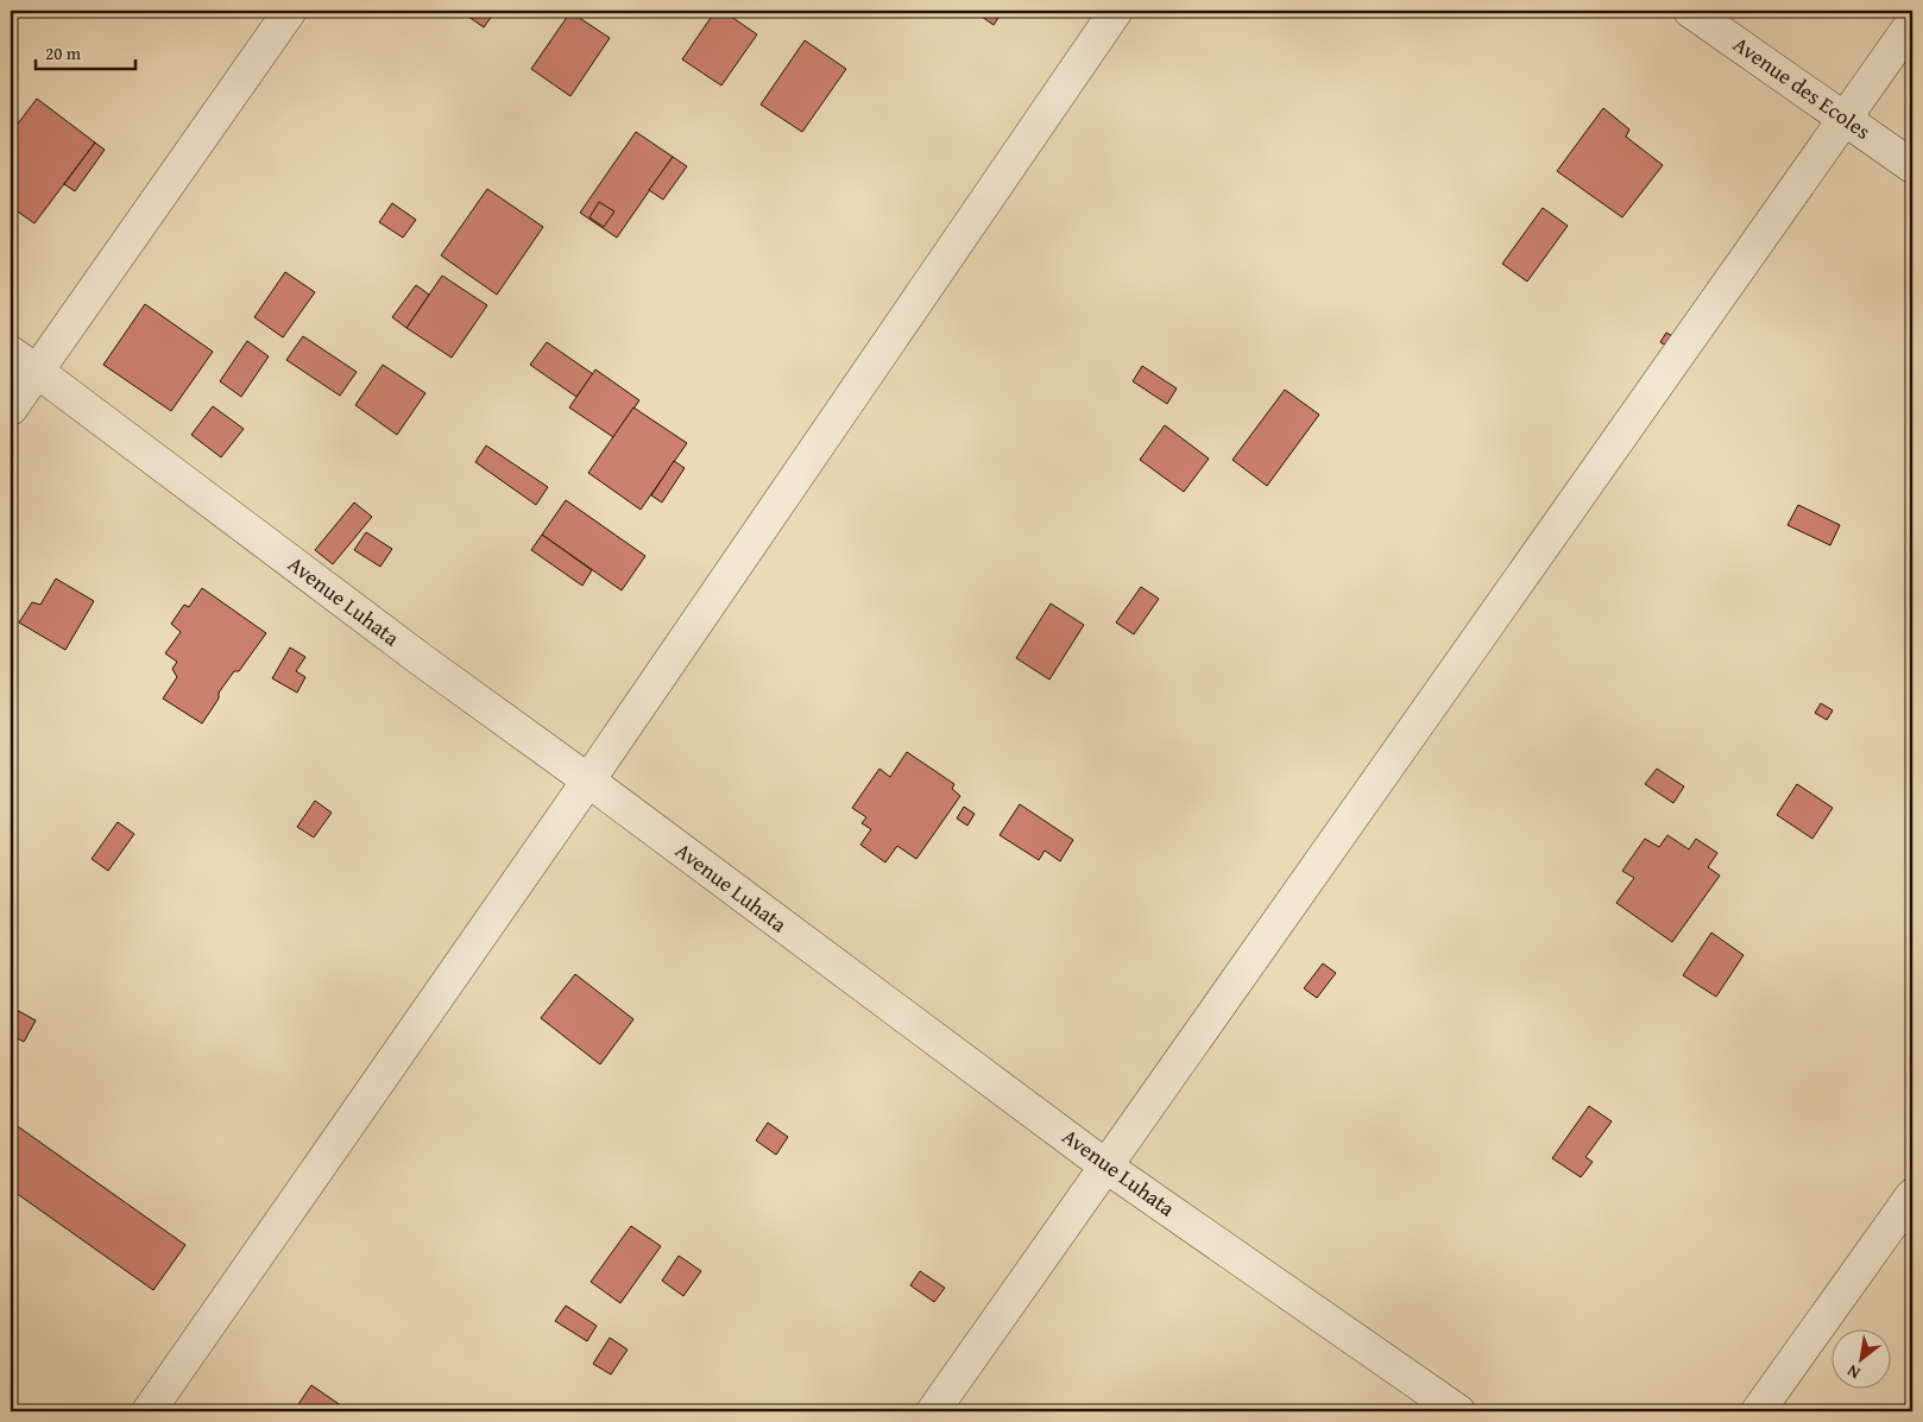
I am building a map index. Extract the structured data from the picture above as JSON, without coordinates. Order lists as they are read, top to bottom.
{
  "streets": {
    "street": ["Avenue des Ecoles", "Avenue Luhata"]
  },
  "scale_bar": "20 m",
  "north": "bottom left"
}
